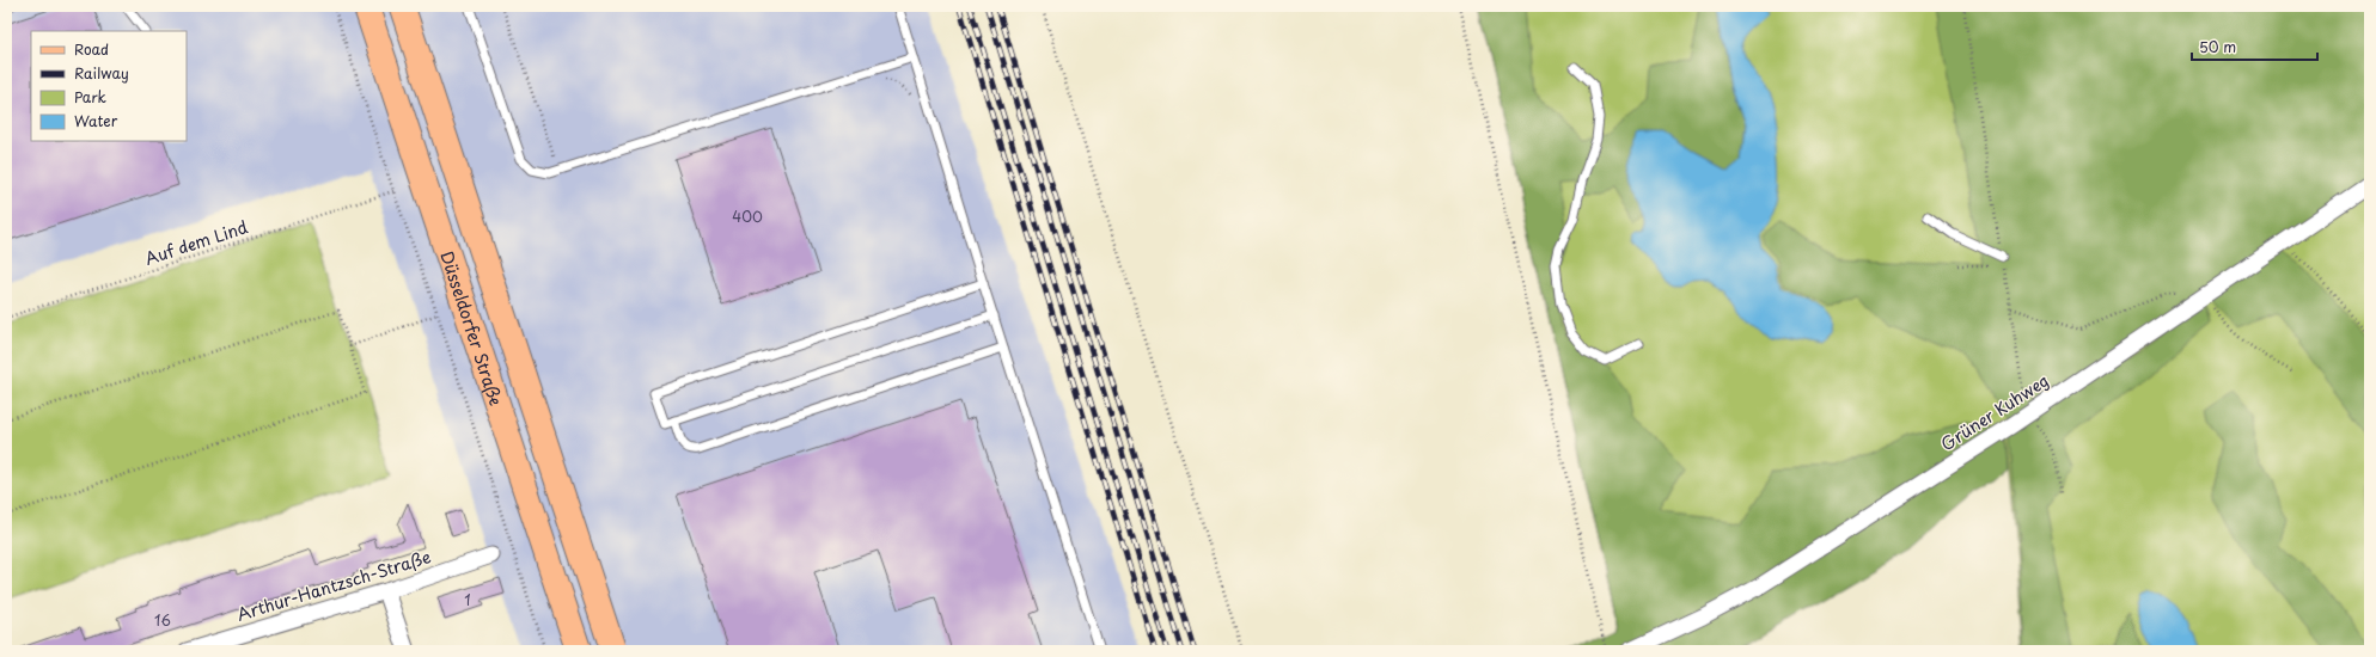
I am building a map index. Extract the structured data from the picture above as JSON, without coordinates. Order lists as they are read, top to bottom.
{
  "streets": {
    "main road": ["Düsseldorfer Straße"],
    "street": ["Grüner Kuhweg", "Arthur-Hantzsch-Straße"],
    "path": ["Auf dem Lind"]
  },
  "house_numbers": ["400", "1", "16"],
  "legend": [
    "Road",
    "Railway",
    "Park",
    "Water"
  ],
  "scale_bar": "50 m"
}
